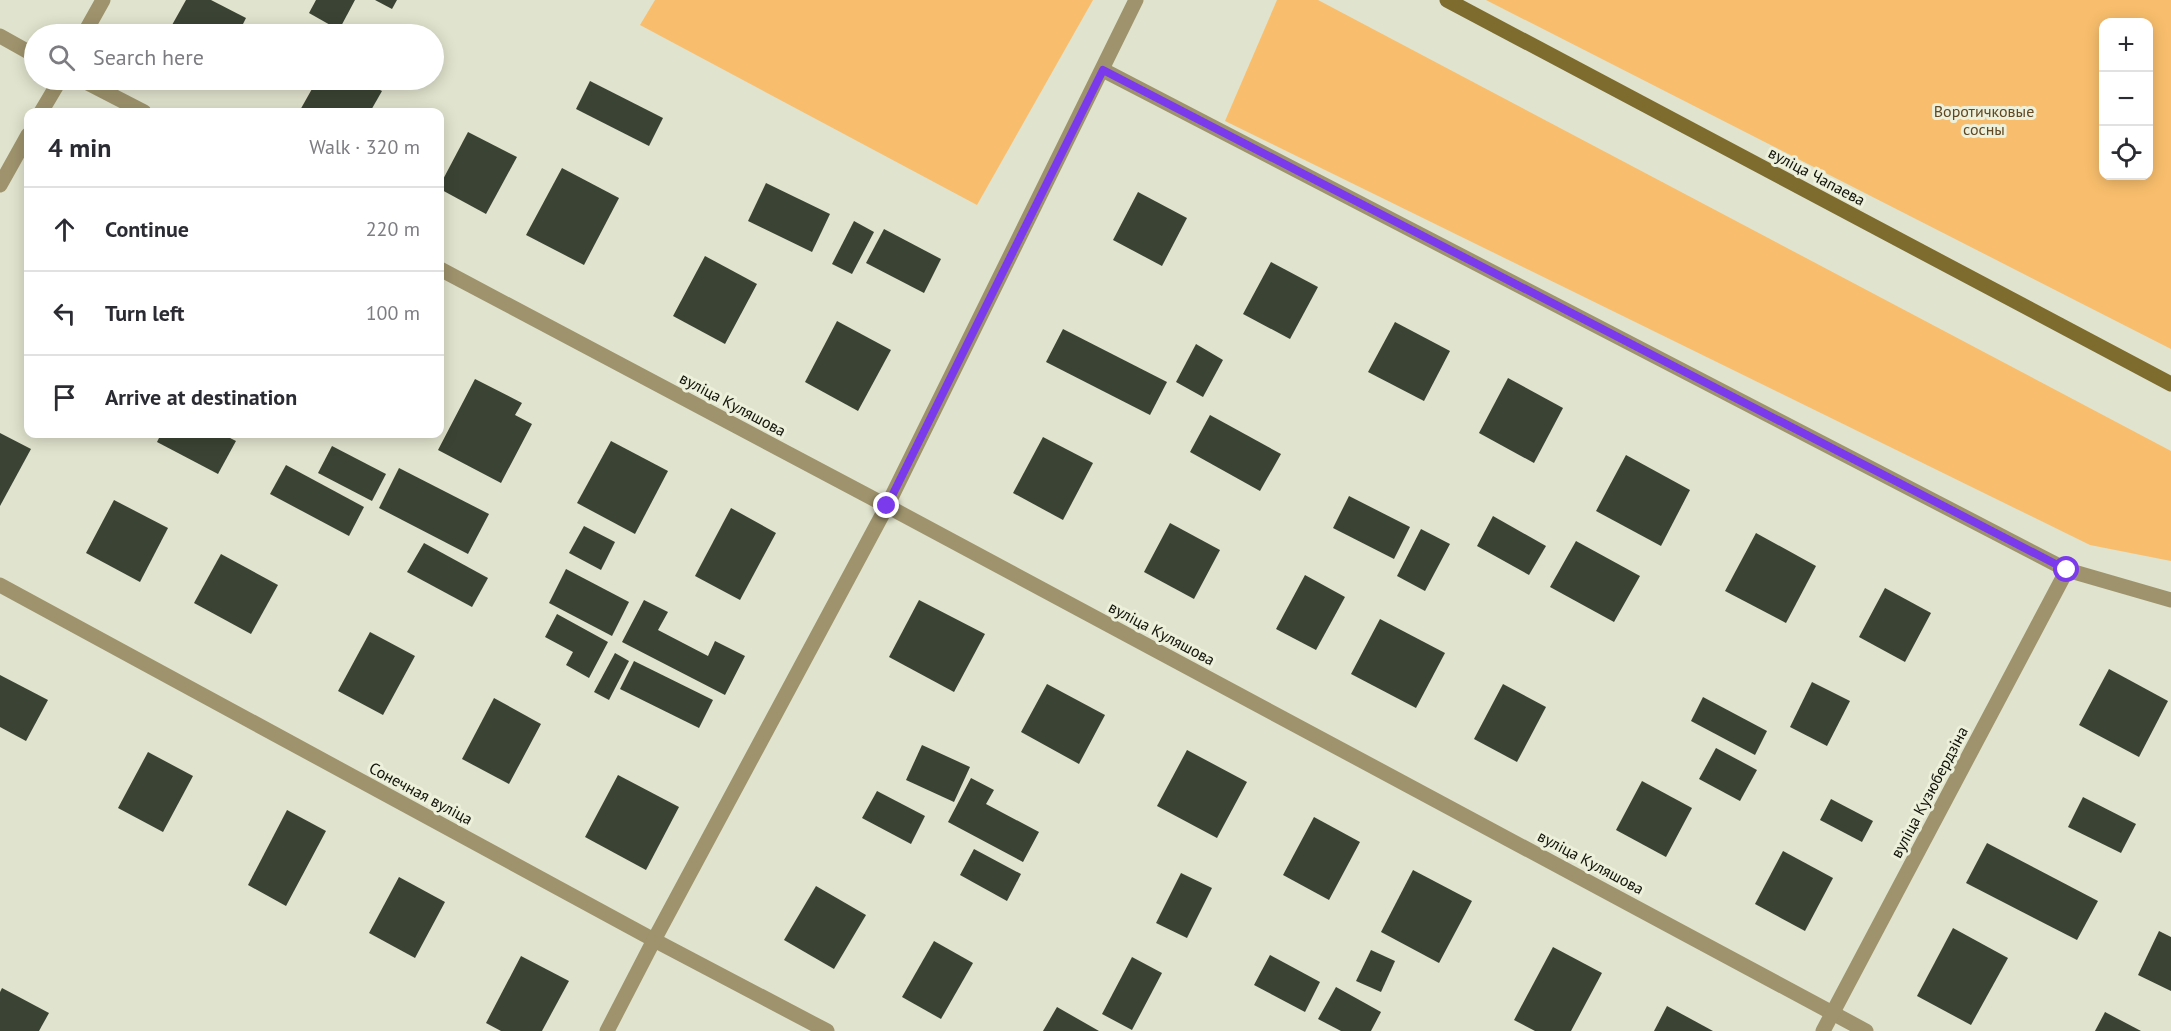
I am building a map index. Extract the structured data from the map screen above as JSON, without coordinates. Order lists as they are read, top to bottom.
{
  "streets": {
    "main road": ["вуліца Чапаева"],
    "street": ["вуліца Куляшова", "вуліца Кузюбердзіна", "Сонечная вуліца"]
  },
  "crossings": [
    ["вуліца Куляшова", "вуліца Кузюбердзіна"]
  ],
  "parks": ["Воротичковые сосны"],
  "page": {
    "map_buttons": ["+", "−"],
    "search": "Search here",
    "heading": ["4 min", "Walk · 320 m"],
    "list": [
      ["Continue", "220 m"],
      ["Turn left", "100 m"],
      "Arrive at destination"
    ]
  }
}
